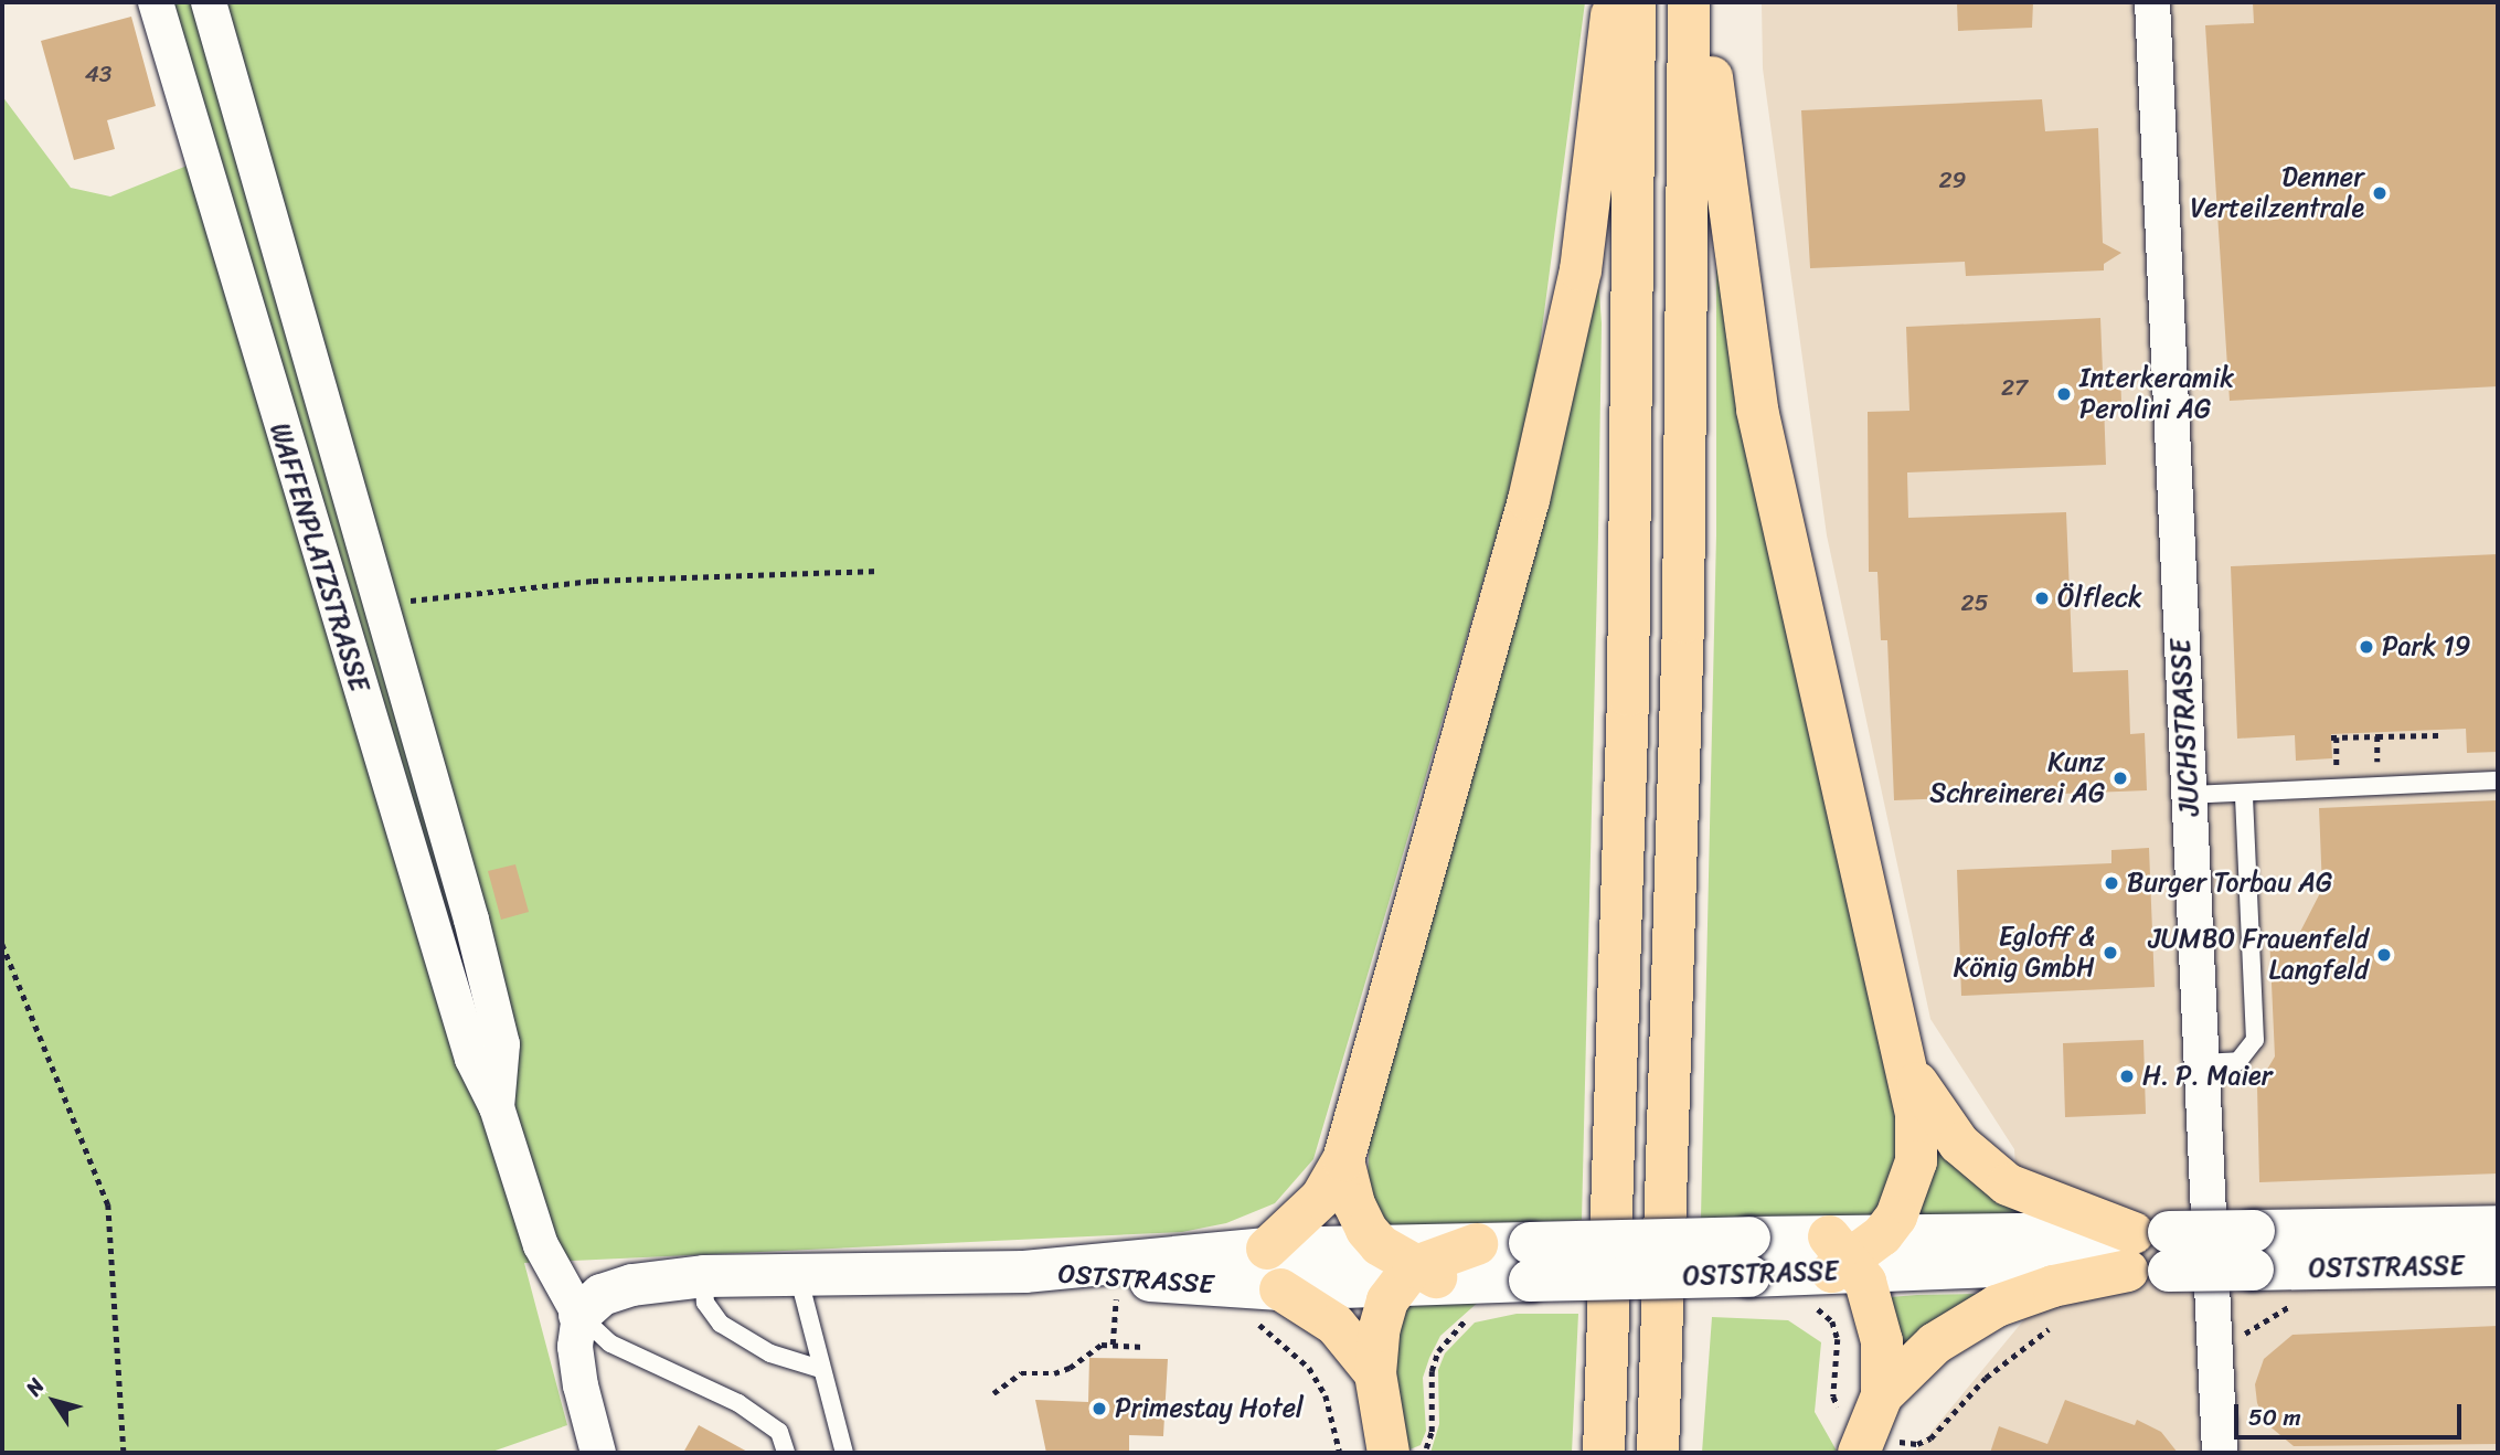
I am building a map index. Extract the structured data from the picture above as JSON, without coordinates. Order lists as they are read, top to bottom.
{
  "streets": {
    "main road": ["OSTSTRASSE"],
    "street": ["WAFFENPLATZSTRASSE", "JUCHSTRASSE"]
  },
  "crossings": [
    ["WAFFENPLATZSTRASSE", "OSTSTRASSE"]
  ],
  "places": [
    "Denner Verteilzentrale",
    "Interkeramik Perolini AG",
    "Ölfleck",
    "Park 19",
    "Kunz Schreinerei AG",
    "Burger Torbau AG",
    "Egloff & König GmbH",
    "JUMBO Frauenfeld Langfeld",
    "H. P. Maier",
    "Primestay Hotel"
  ],
  "house_numbers": [
    "43",
    "29",
    "27",
    "25"
  ],
  "scale_bar": "50 m",
  "north": "top left"
}
